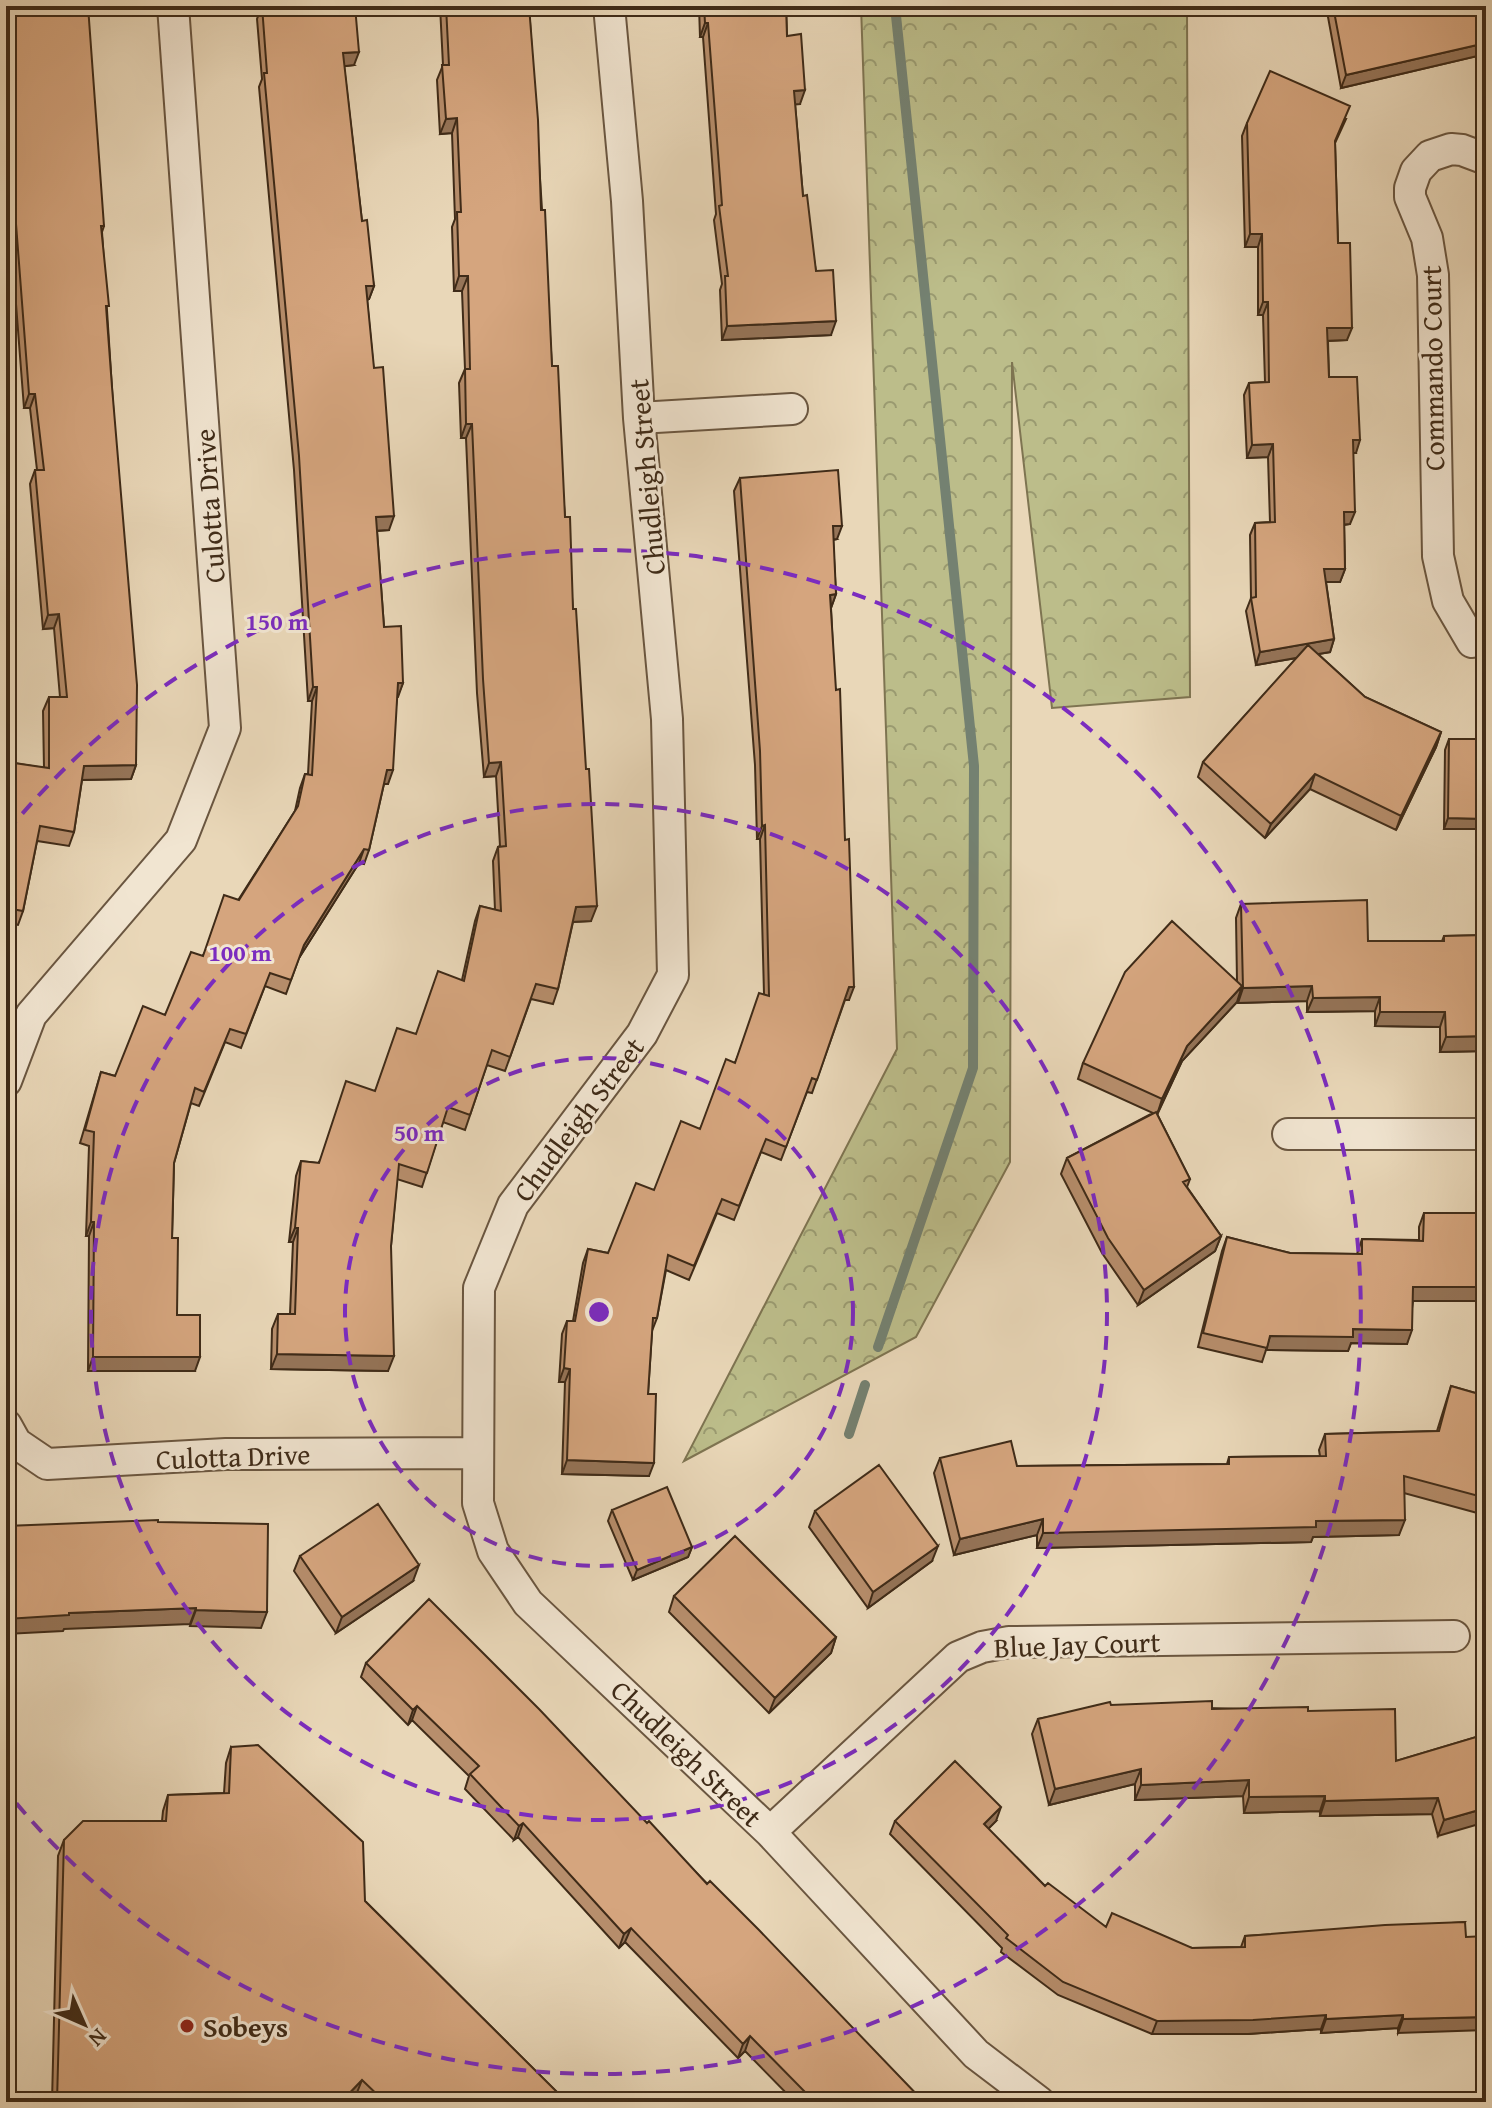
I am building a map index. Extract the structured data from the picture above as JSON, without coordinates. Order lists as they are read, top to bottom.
{
  "streets": {
    "street": [
      "Commando Court",
      "Chudleigh Street",
      "Culotta Drive",
      "Blue Jay Court"
    ]
  },
  "crossings": [
    ["Chudleigh Street", "Culotta Drive"],
    ["Chudleigh Street", "Blue Jay Court"]
  ],
  "places": ["Sobeys"],
  "north": "bottom right",
  "rings": ["150 m", "100 m", "50 m"]
}
